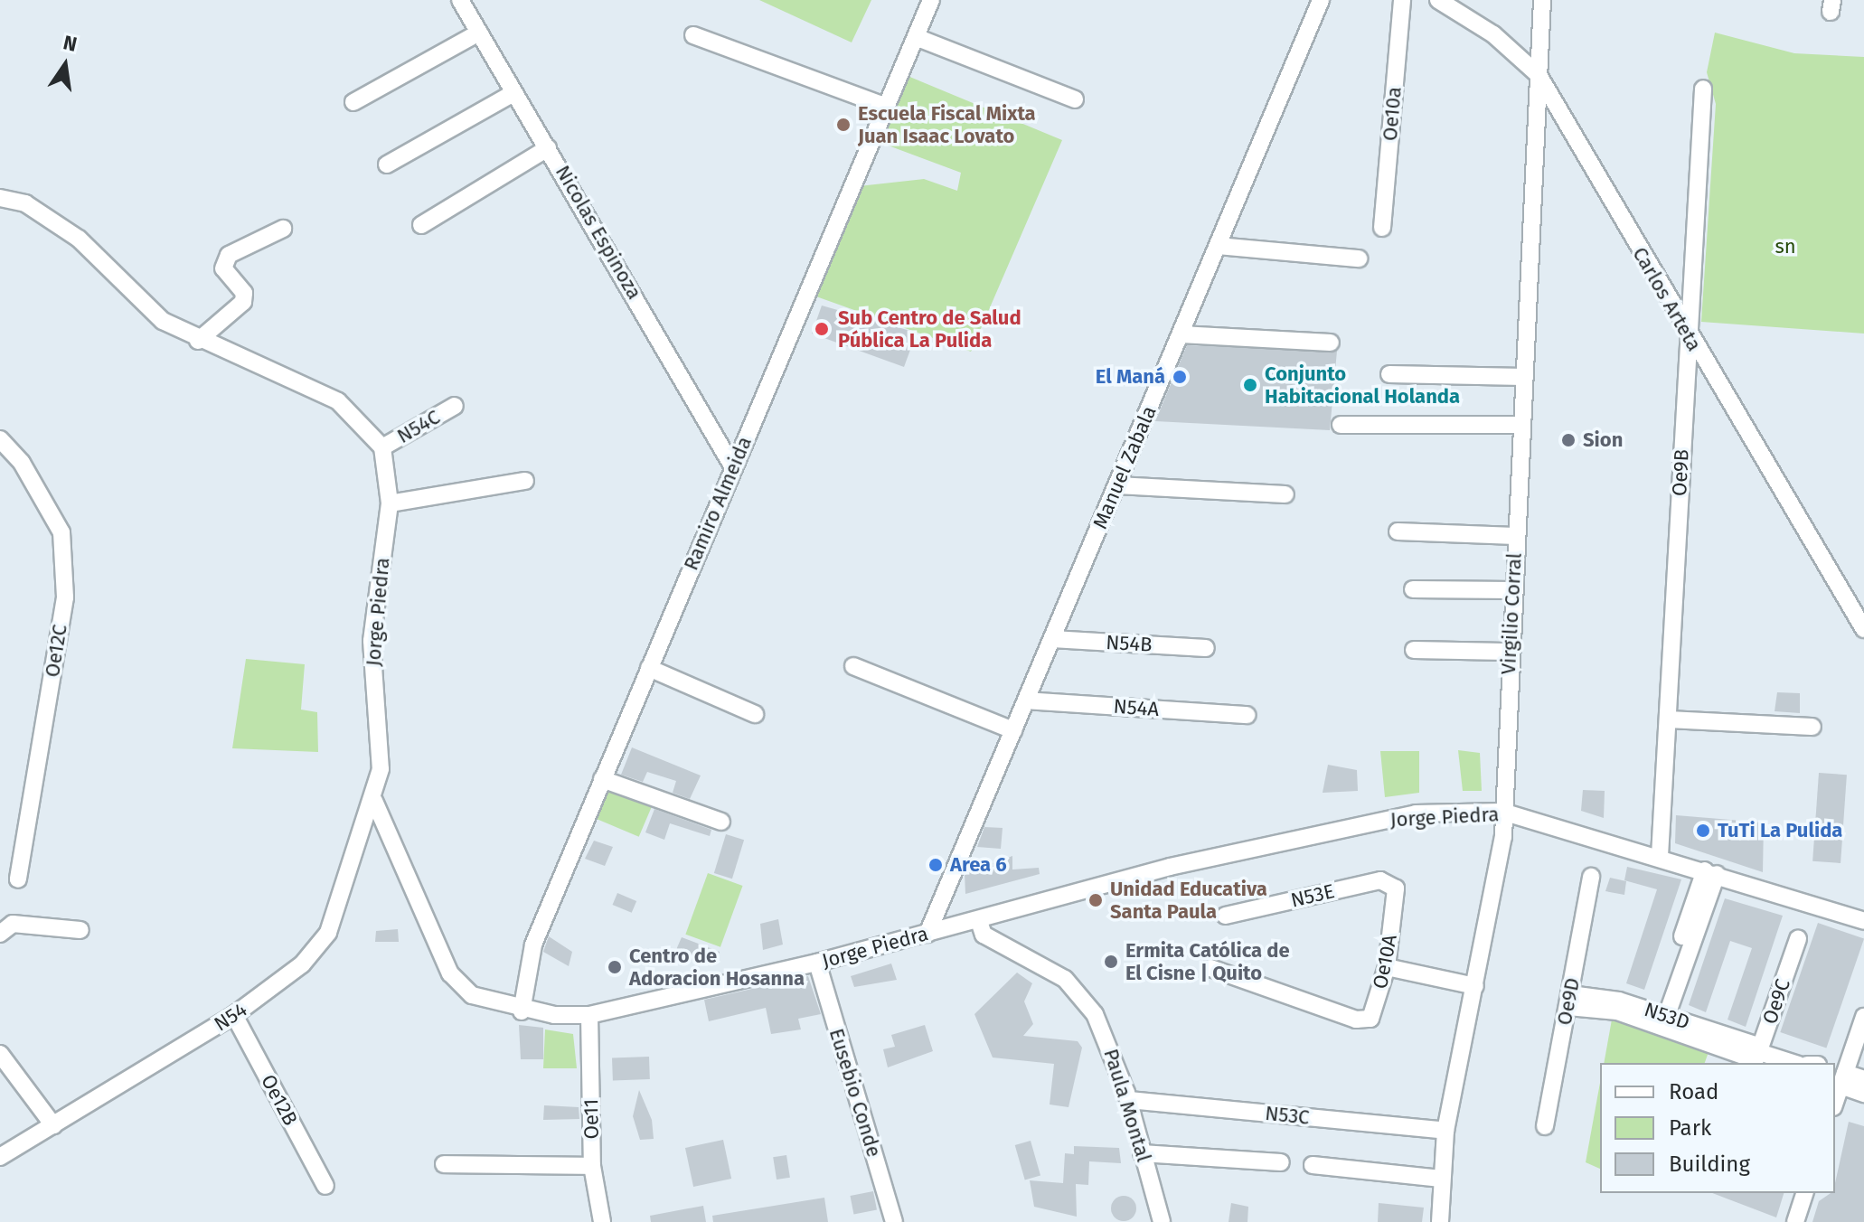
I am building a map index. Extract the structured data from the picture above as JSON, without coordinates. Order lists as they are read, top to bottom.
{
  "streets": {
    "street": [
      "Oe10a",
      "Nicolas Espinoza",
      "Carlos Arteta",
      "N54C",
      "Manuel Zabala",
      "Oe9B",
      "Ramiro Almeida",
      "Jorge Piedra",
      "Virgilio Corral",
      "N54B",
      "Oe12C",
      "N54A",
      "N53E",
      "Oe10A",
      "Oe9D",
      "Oe9C",
      "N53D",
      "N54",
      "Eusebio Conde",
      "Oe12B",
      "Paula Montal",
      "N53C",
      "Oe11"
    ]
  },
  "crossings": [
    ["Nicolas Espinoza", "Ramiro Almeida"],
    ["Carlos Arteta", "Oe9B"],
    ["Carlos Arteta", "Virgilio Corral"],
    ["N54C", "Jorge Piedra"],
    ["Manuel Zabala", "Jorge Piedra"],
    ["Manuel Zabala", "N54B"],
    ["Manuel Zabala", "N54A"],
    ["Oe9B", "Jorge Piedra"],
    ["Ramiro Almeida", "Jorge Piedra"],
    ["Jorge Piedra", "Virgilio Corral"],
    ["Jorge Piedra", "N54"],
    ["Jorge Piedra", "Eusebio Conde"],
    ["Jorge Piedra", "Paula Montal"],
    ["Jorge Piedra", "Oe11"],
    ["Virgilio Corral", "N53C"],
    ["N53E", "Oe10A"],
    ["Oe9D", "N53D"],
    ["Oe9C", "N53D"],
    ["N54", "Oe12B"],
    ["Paula Montal", "N53C"]
  ],
  "parks": ["sn"],
  "places": [
    "Escuela Fiscal Mixta Juan Isaac Lovato",
    "Sub Centro de Salud Pública La Pulida",
    "El Maná",
    "Conjunto Habitacional Holanda",
    "Sion",
    "TuTi La Pulida",
    "Area 6",
    "Unidad Educativa Santa Paula",
    "Ermita Católica de El Cisne | Quito",
    "Centro de Adoracion Hosanna"
  ],
  "legend": ["Road", "Park", "Building"],
  "north": "top"
}
